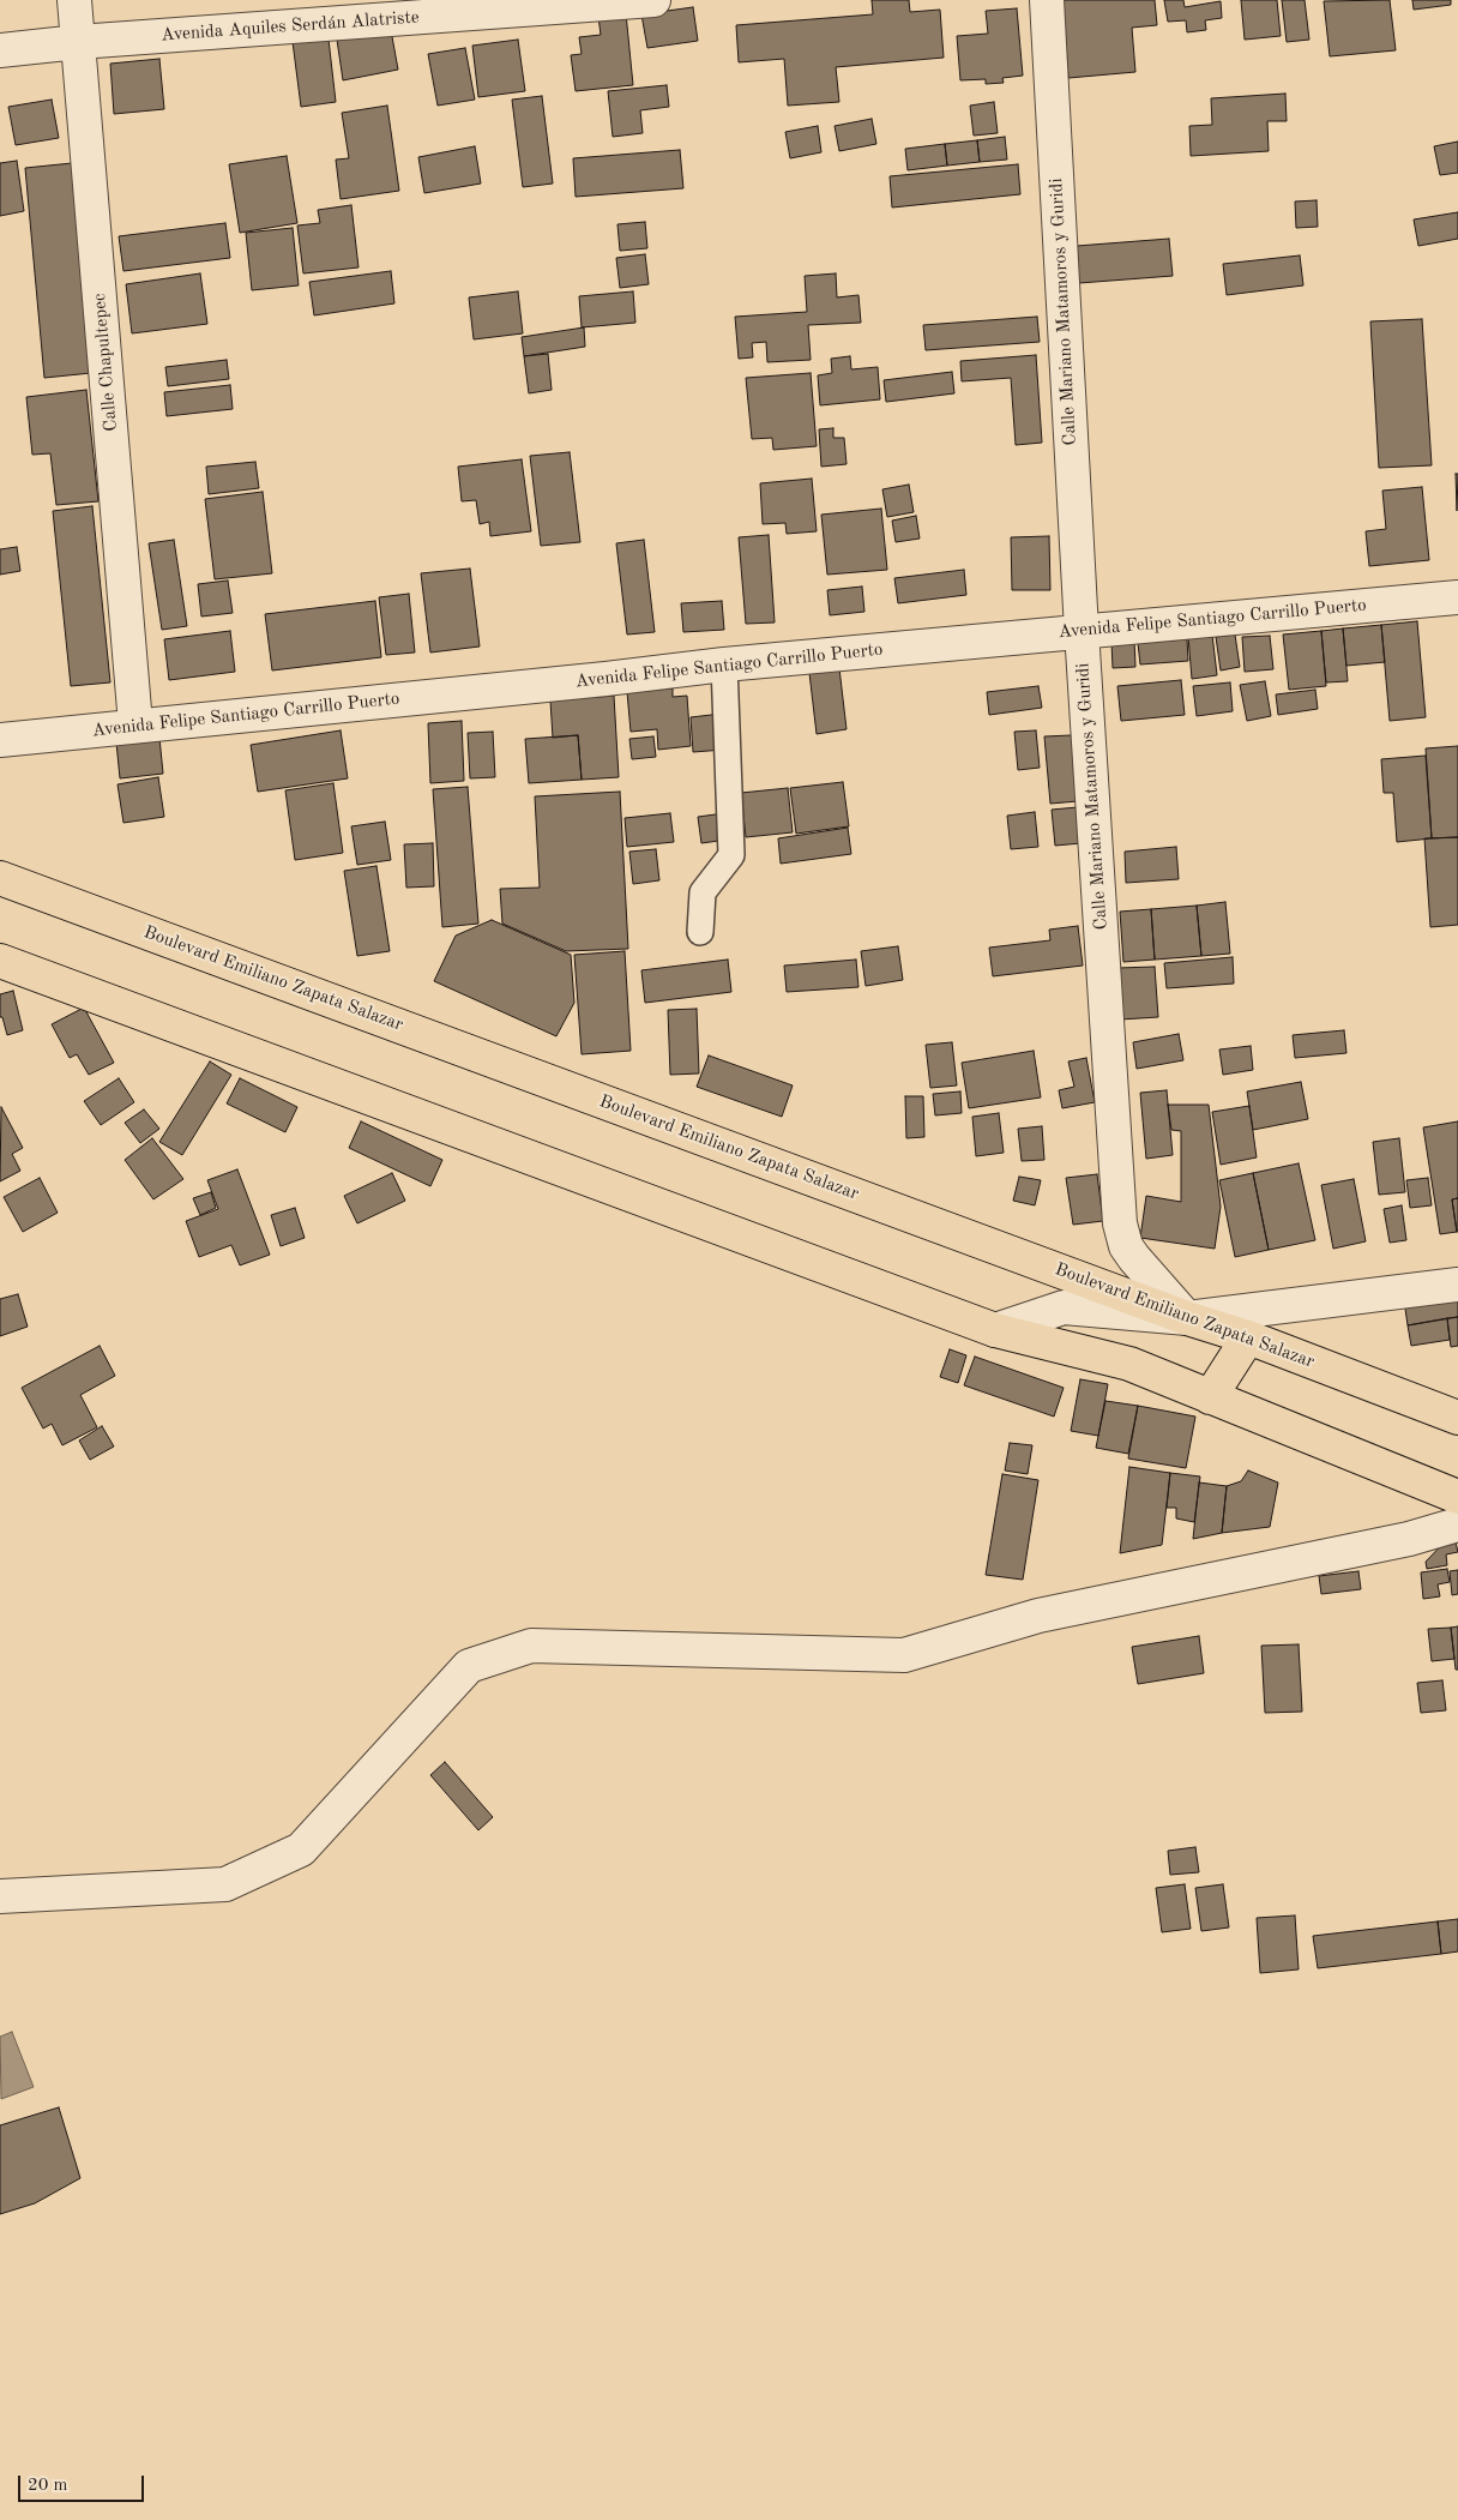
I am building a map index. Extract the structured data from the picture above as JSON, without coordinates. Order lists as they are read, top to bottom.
{
  "streets": {
    "main road": ["Boulevard Emiliano Zapata Salazar"],
    "street": [
      "Avenida Aquiles Serdán Alatriste",
      "Calle Mariano Matamoros y Guridi",
      "Calle Chapultepec",
      "Avenida Felipe Santiago Carrillo Puerto"
    ]
  },
  "crossings": [
    ["Avenida Aquiles Serdán Alatriste", "Calle Chapultepec"],
    ["Calle Mariano Matamoros y Guridi", "Avenida Felipe Santiago Carrillo Puerto"],
    ["Calle Mariano Matamoros y Guridi", "Boulevard Emiliano Zapata Salazar"],
    ["Calle Chapultepec", "Avenida Felipe Santiago Carrillo Puerto"]
  ],
  "scale_bar": "20 m"
}
